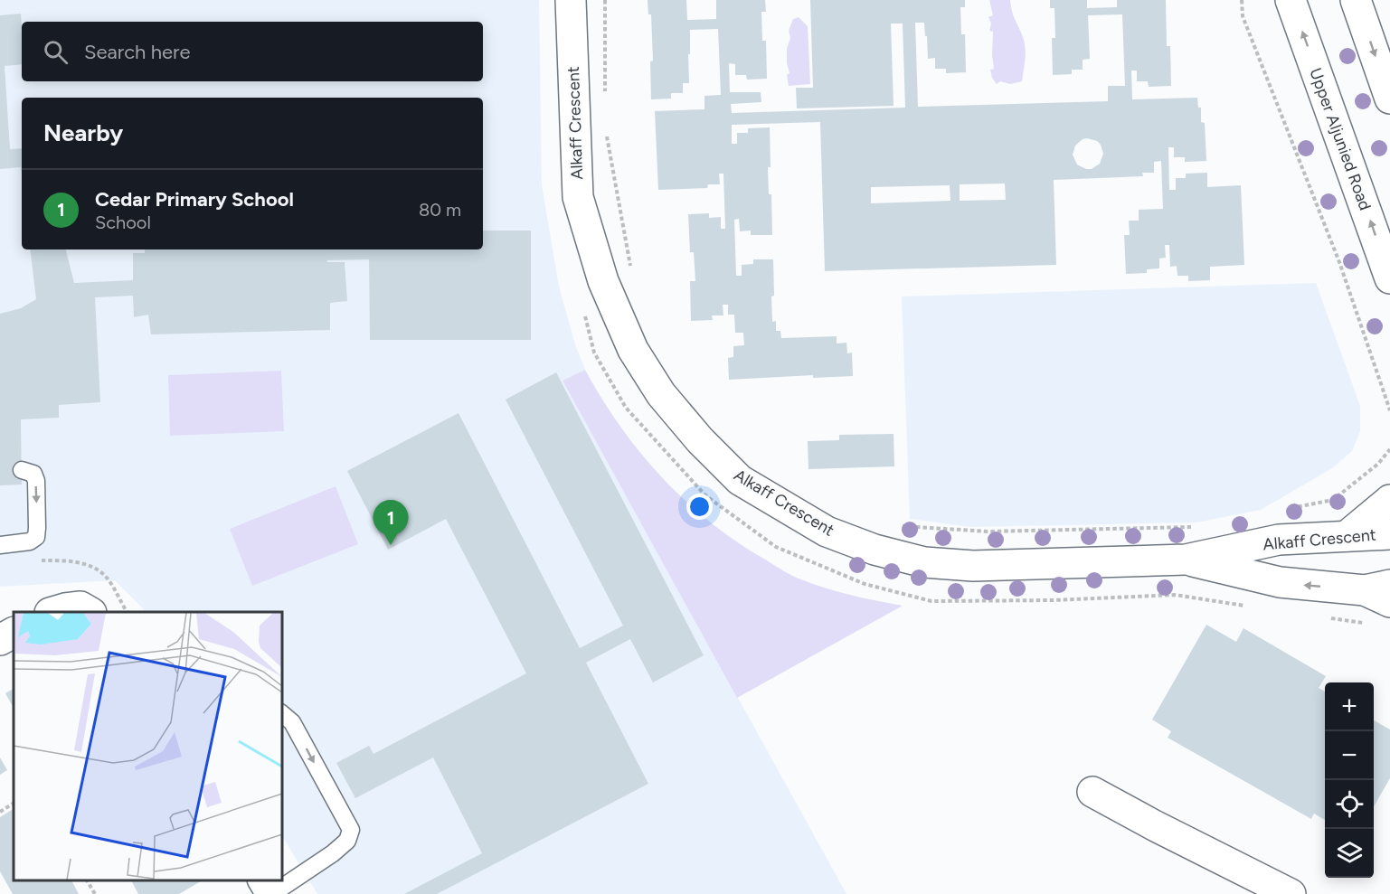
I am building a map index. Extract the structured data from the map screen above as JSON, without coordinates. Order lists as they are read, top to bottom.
{
  "streets": {
    "street": ["Alkaff Crescent", "Upper Aljunied Road"]
  },
  "page": {
    "search": "Search here",
    "heading": "Nearby",
    "list": [
      {
        "mark": "1",
        "name": "Cedar Primary School",
        "note": "School",
        "value": "80 m"
      }
    ],
    "pins": "1",
    "map_buttons": ["+", "−"]
  }
}
